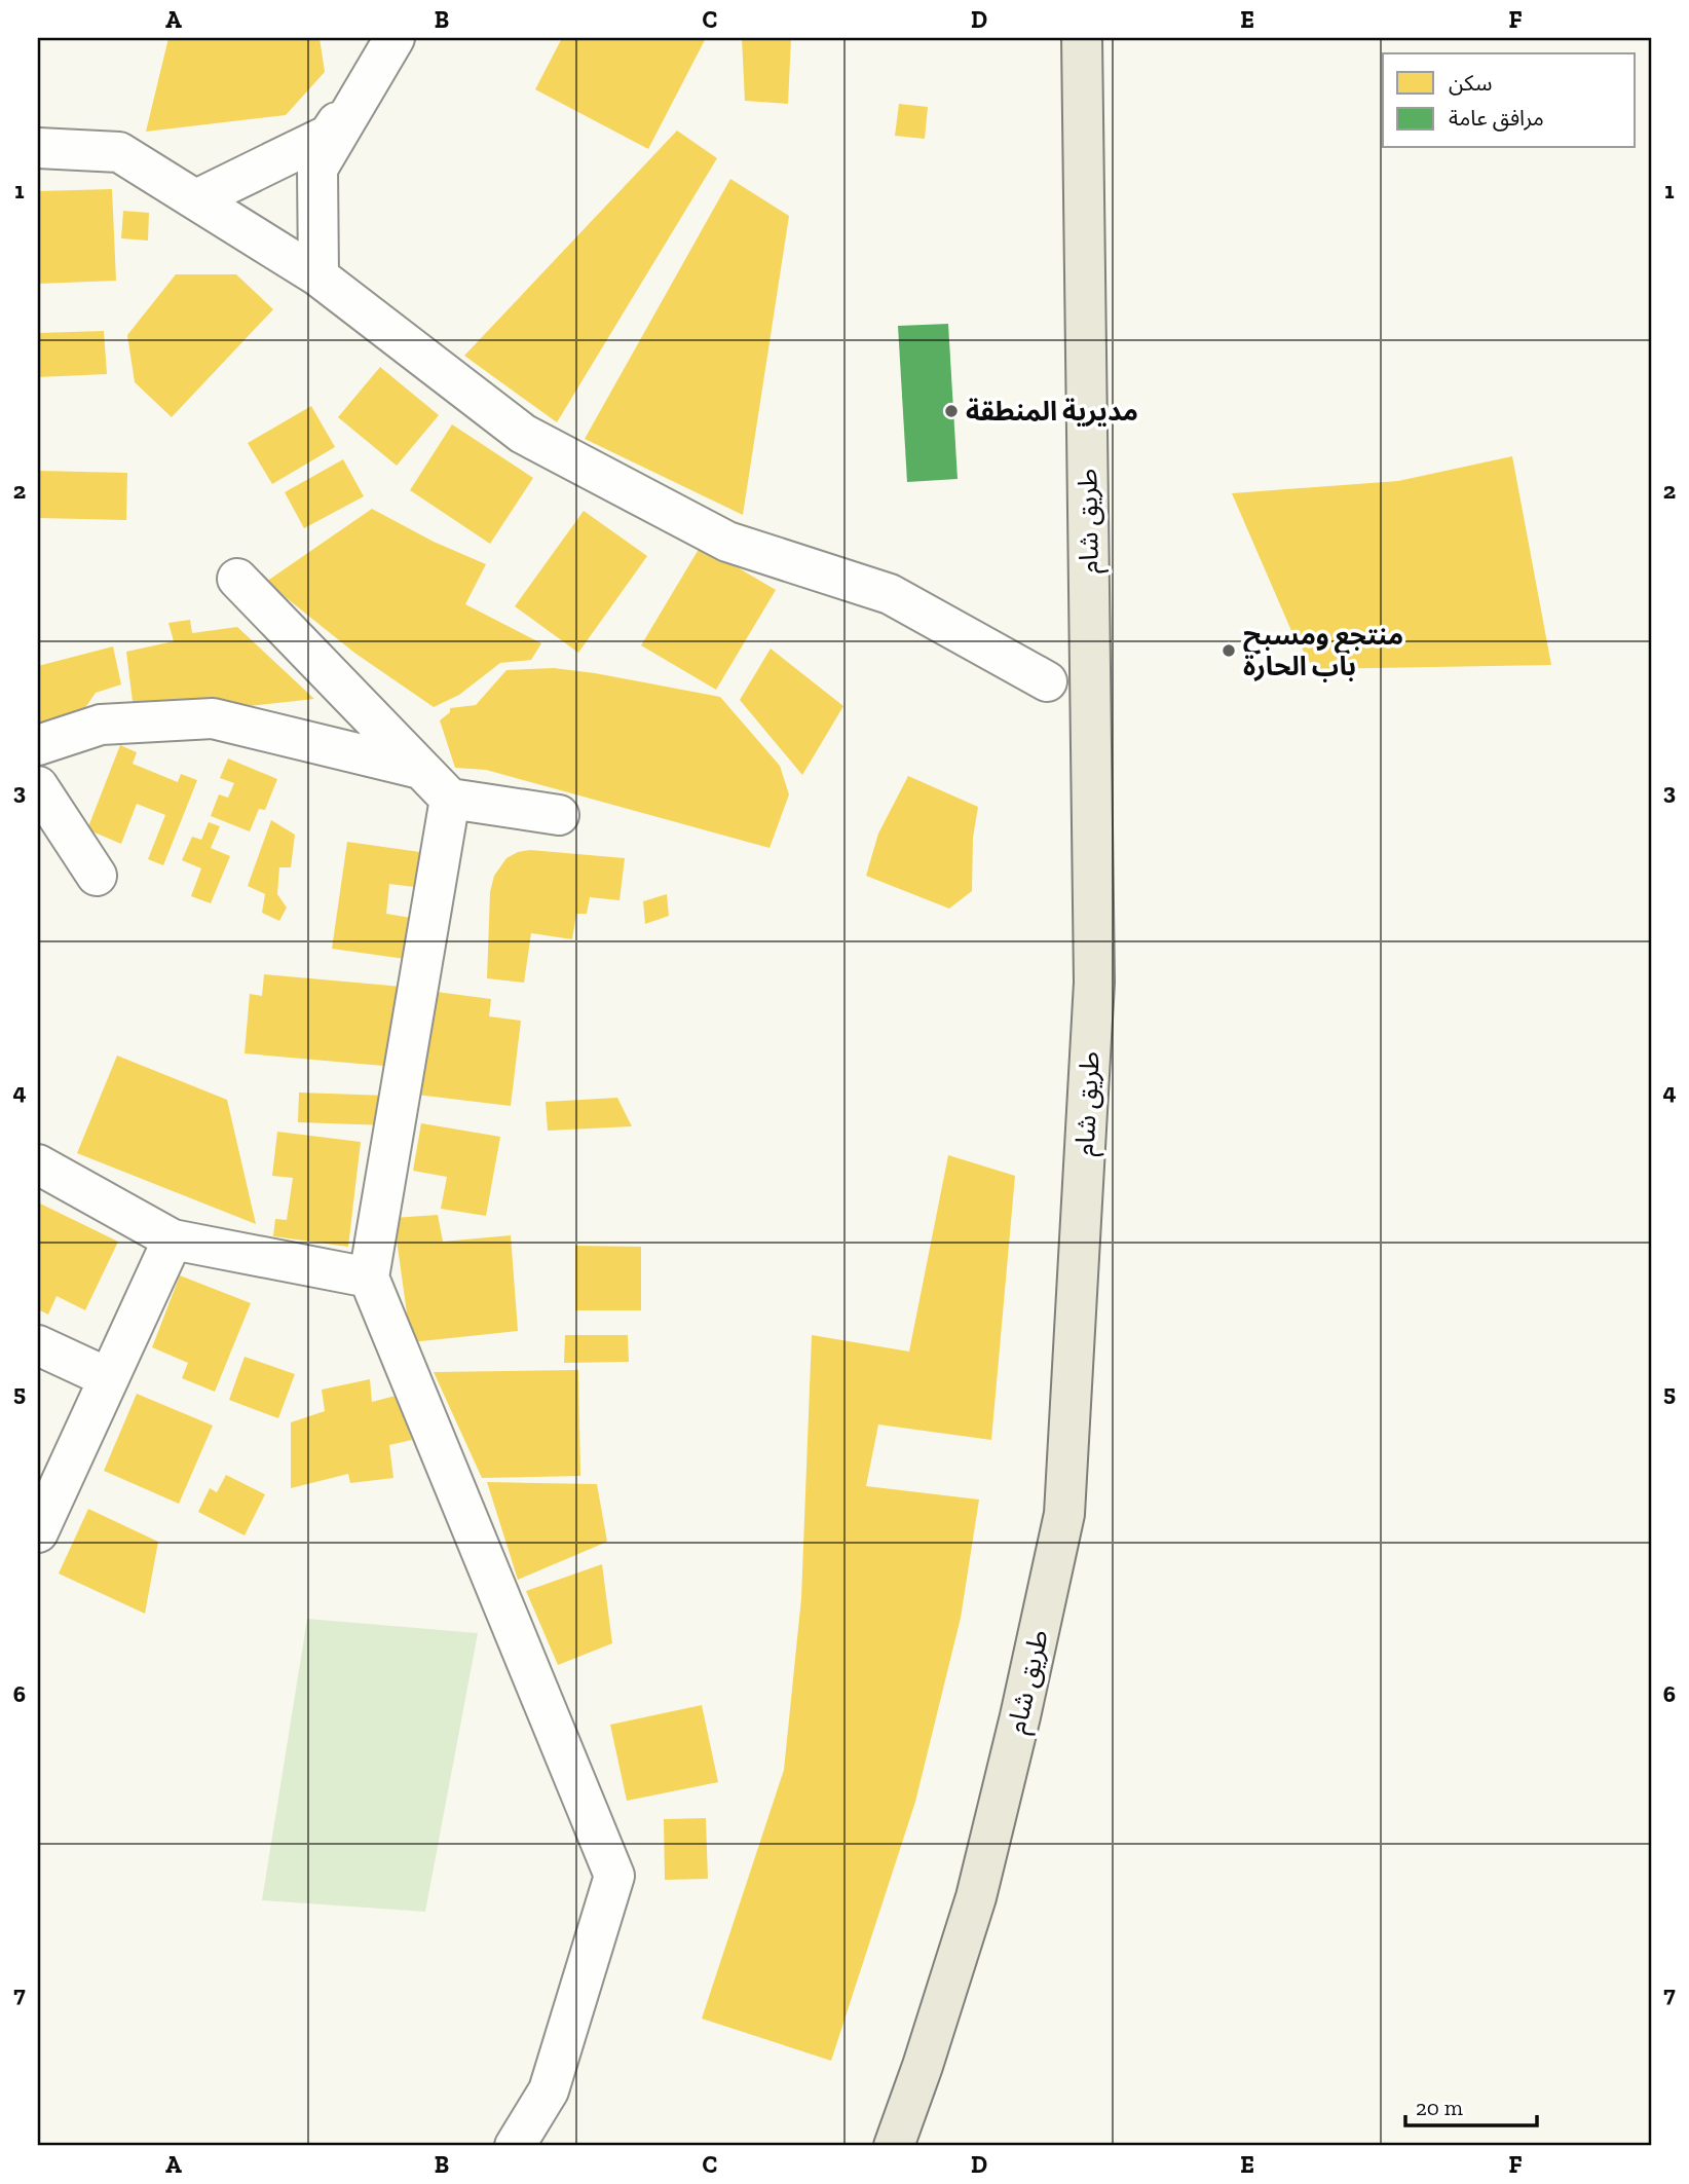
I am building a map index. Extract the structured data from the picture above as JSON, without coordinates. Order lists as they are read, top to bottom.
{
  "streets": {
    "main road": ["طريق شام"]
  },
  "places": ["مديرية المنطقة", "منتجع ومسبح باب الحارة"],
  "legend": ["سكن", "مرافق عامة"],
  "scale_bar": "20 m",
  "grid": {
    "columns": [
      "A",
      "B",
      "C",
      "D",
      "E",
      "F"
    ],
    "rows": [
      "1",
      "2",
      "3",
      "4",
      "5",
      "6",
      "7"
    ]
  }
}
